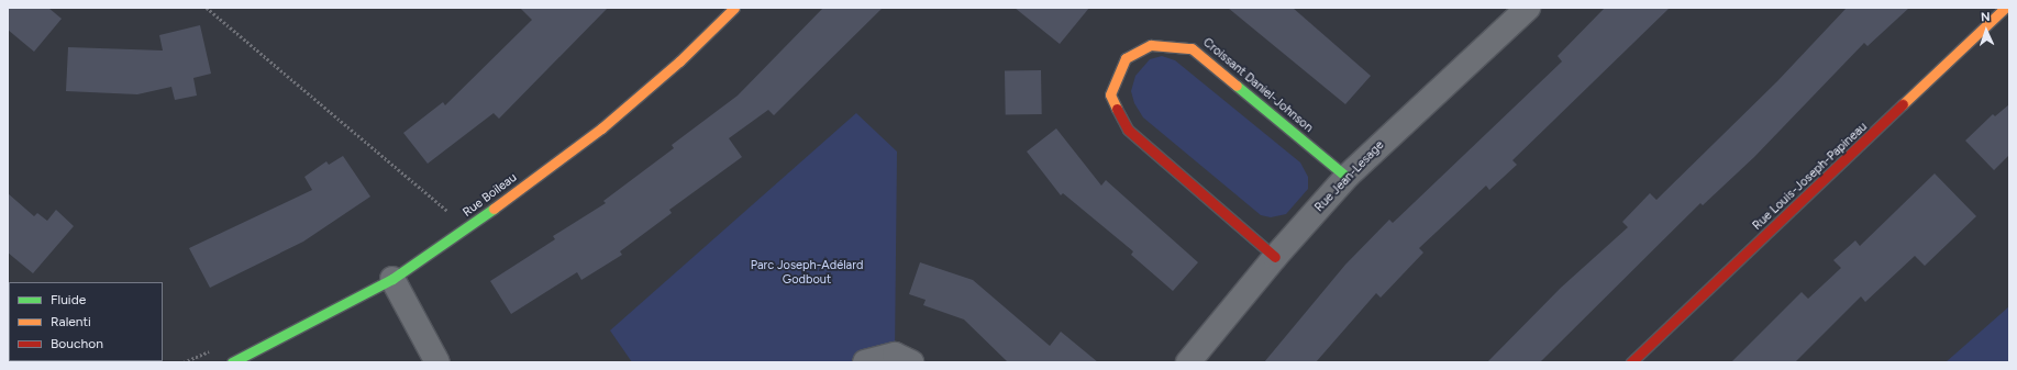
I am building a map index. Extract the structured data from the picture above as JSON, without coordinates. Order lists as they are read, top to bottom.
{
  "streets": {
    "street": [
      "Croissant Daniel-Johnson",
      "Rue Jean-Lesage",
      "Rue Louis-Joseph-Papineau",
      "Rue Boileau"
    ]
  },
  "crossings": [
    ["Croissant Daniel-Johnson", "Rue Jean-Lesage"]
  ],
  "parks": ["Parc Joseph-Adélard Godbout"],
  "legend": ["Fluide", "Ralenti", "Bouchon"],
  "north": "top"
}
